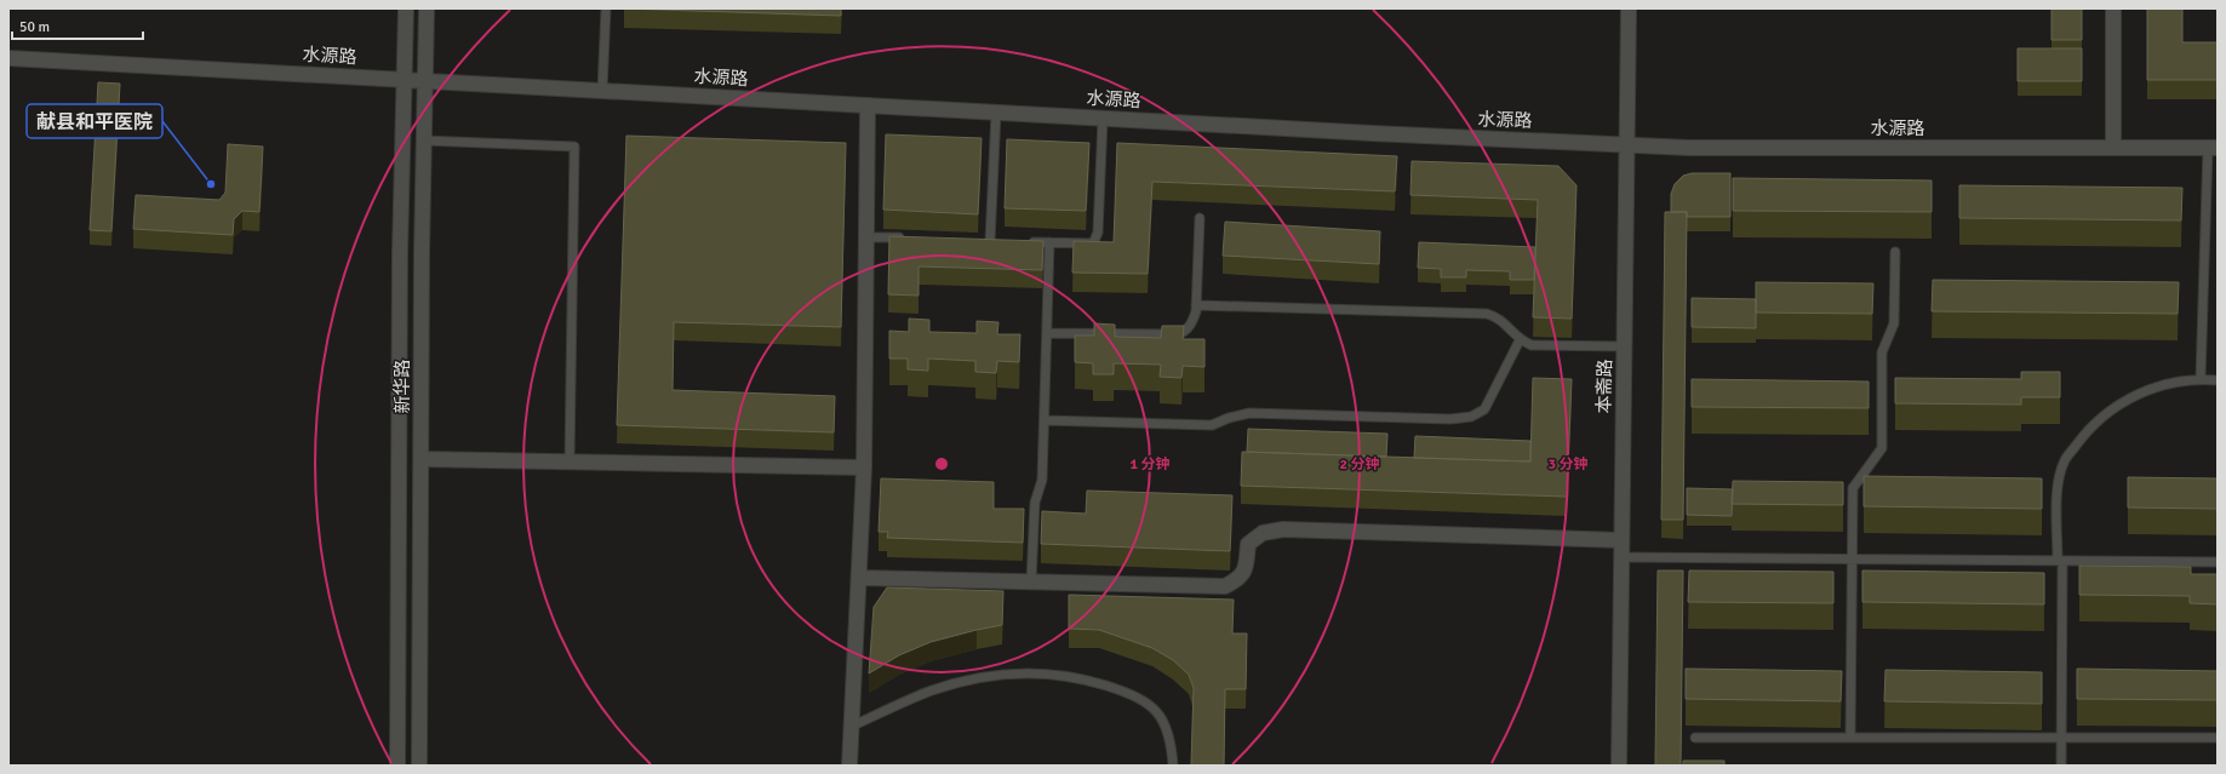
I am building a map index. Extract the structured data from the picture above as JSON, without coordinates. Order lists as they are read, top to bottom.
{
  "streets": {
    "street": ["水源路", "新华路", "本斋路"]
  },
  "crossings": [
    ["水源路", "新华路"],
    ["水源路", "本斋路"]
  ],
  "places": ["献县和平医院"],
  "scale_bar": "50 m",
  "rings": ["1 分钟", "2 分钟", "3 分钟"]
}
